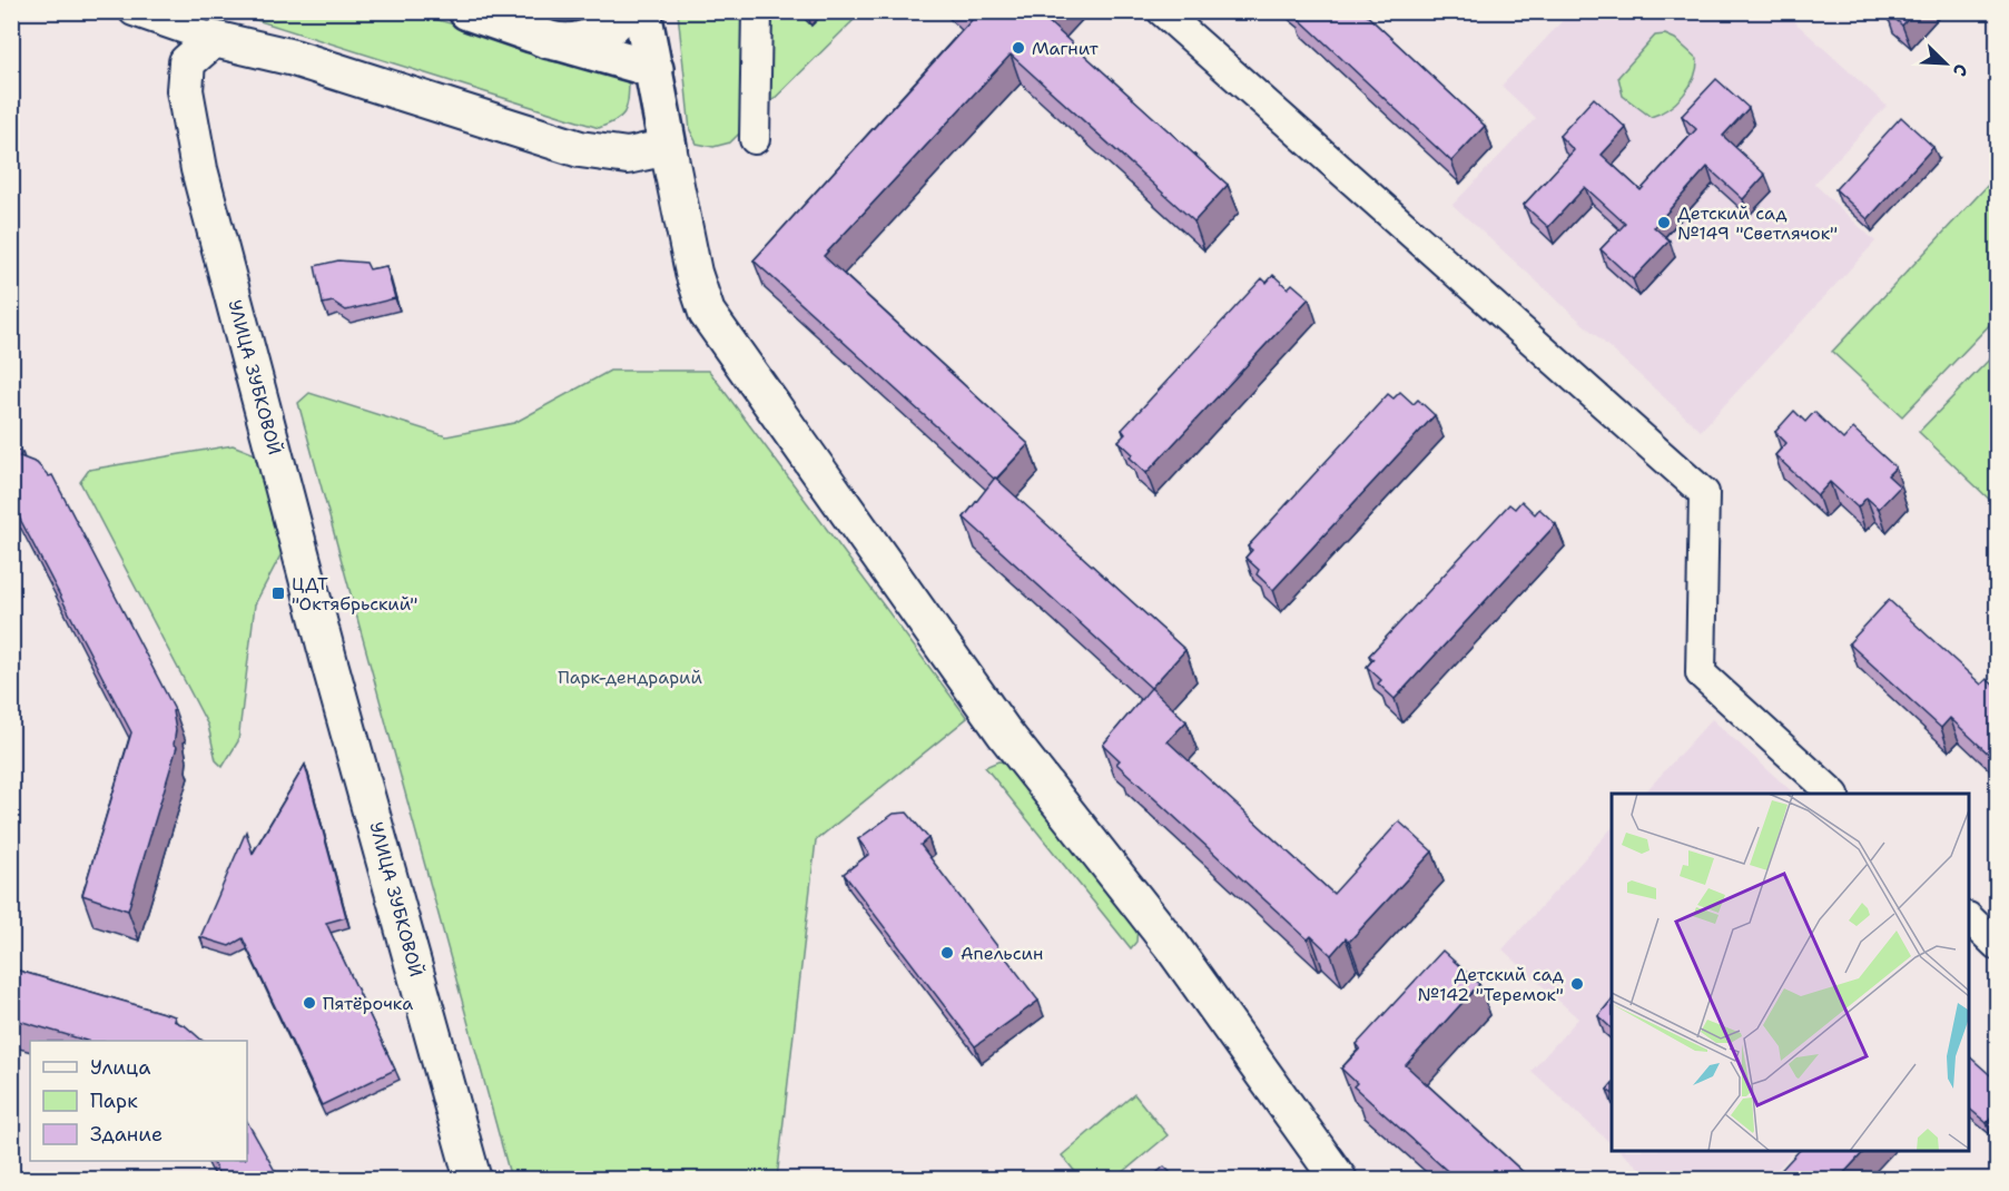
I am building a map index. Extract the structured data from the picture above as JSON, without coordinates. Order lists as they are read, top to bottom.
{
  "streets": {
    "street": ["УЛИЦА ЗУБКОВОЙ"]
  },
  "parks": ["Парк-дендрарий"],
  "places": {
    "other": [
      "Магнит",
      "Детский сад №149 \"Светлячок\"",
      "Апельсин",
      "Детский сад №142 \"Теремок\"",
      "Пятёрочка"
    ],
    "transit": ["ЦДТ \"Октябрьский\""]
  },
  "legend": ["Улица", "Парк", "Здание"],
  "north": "bottom right"
}
